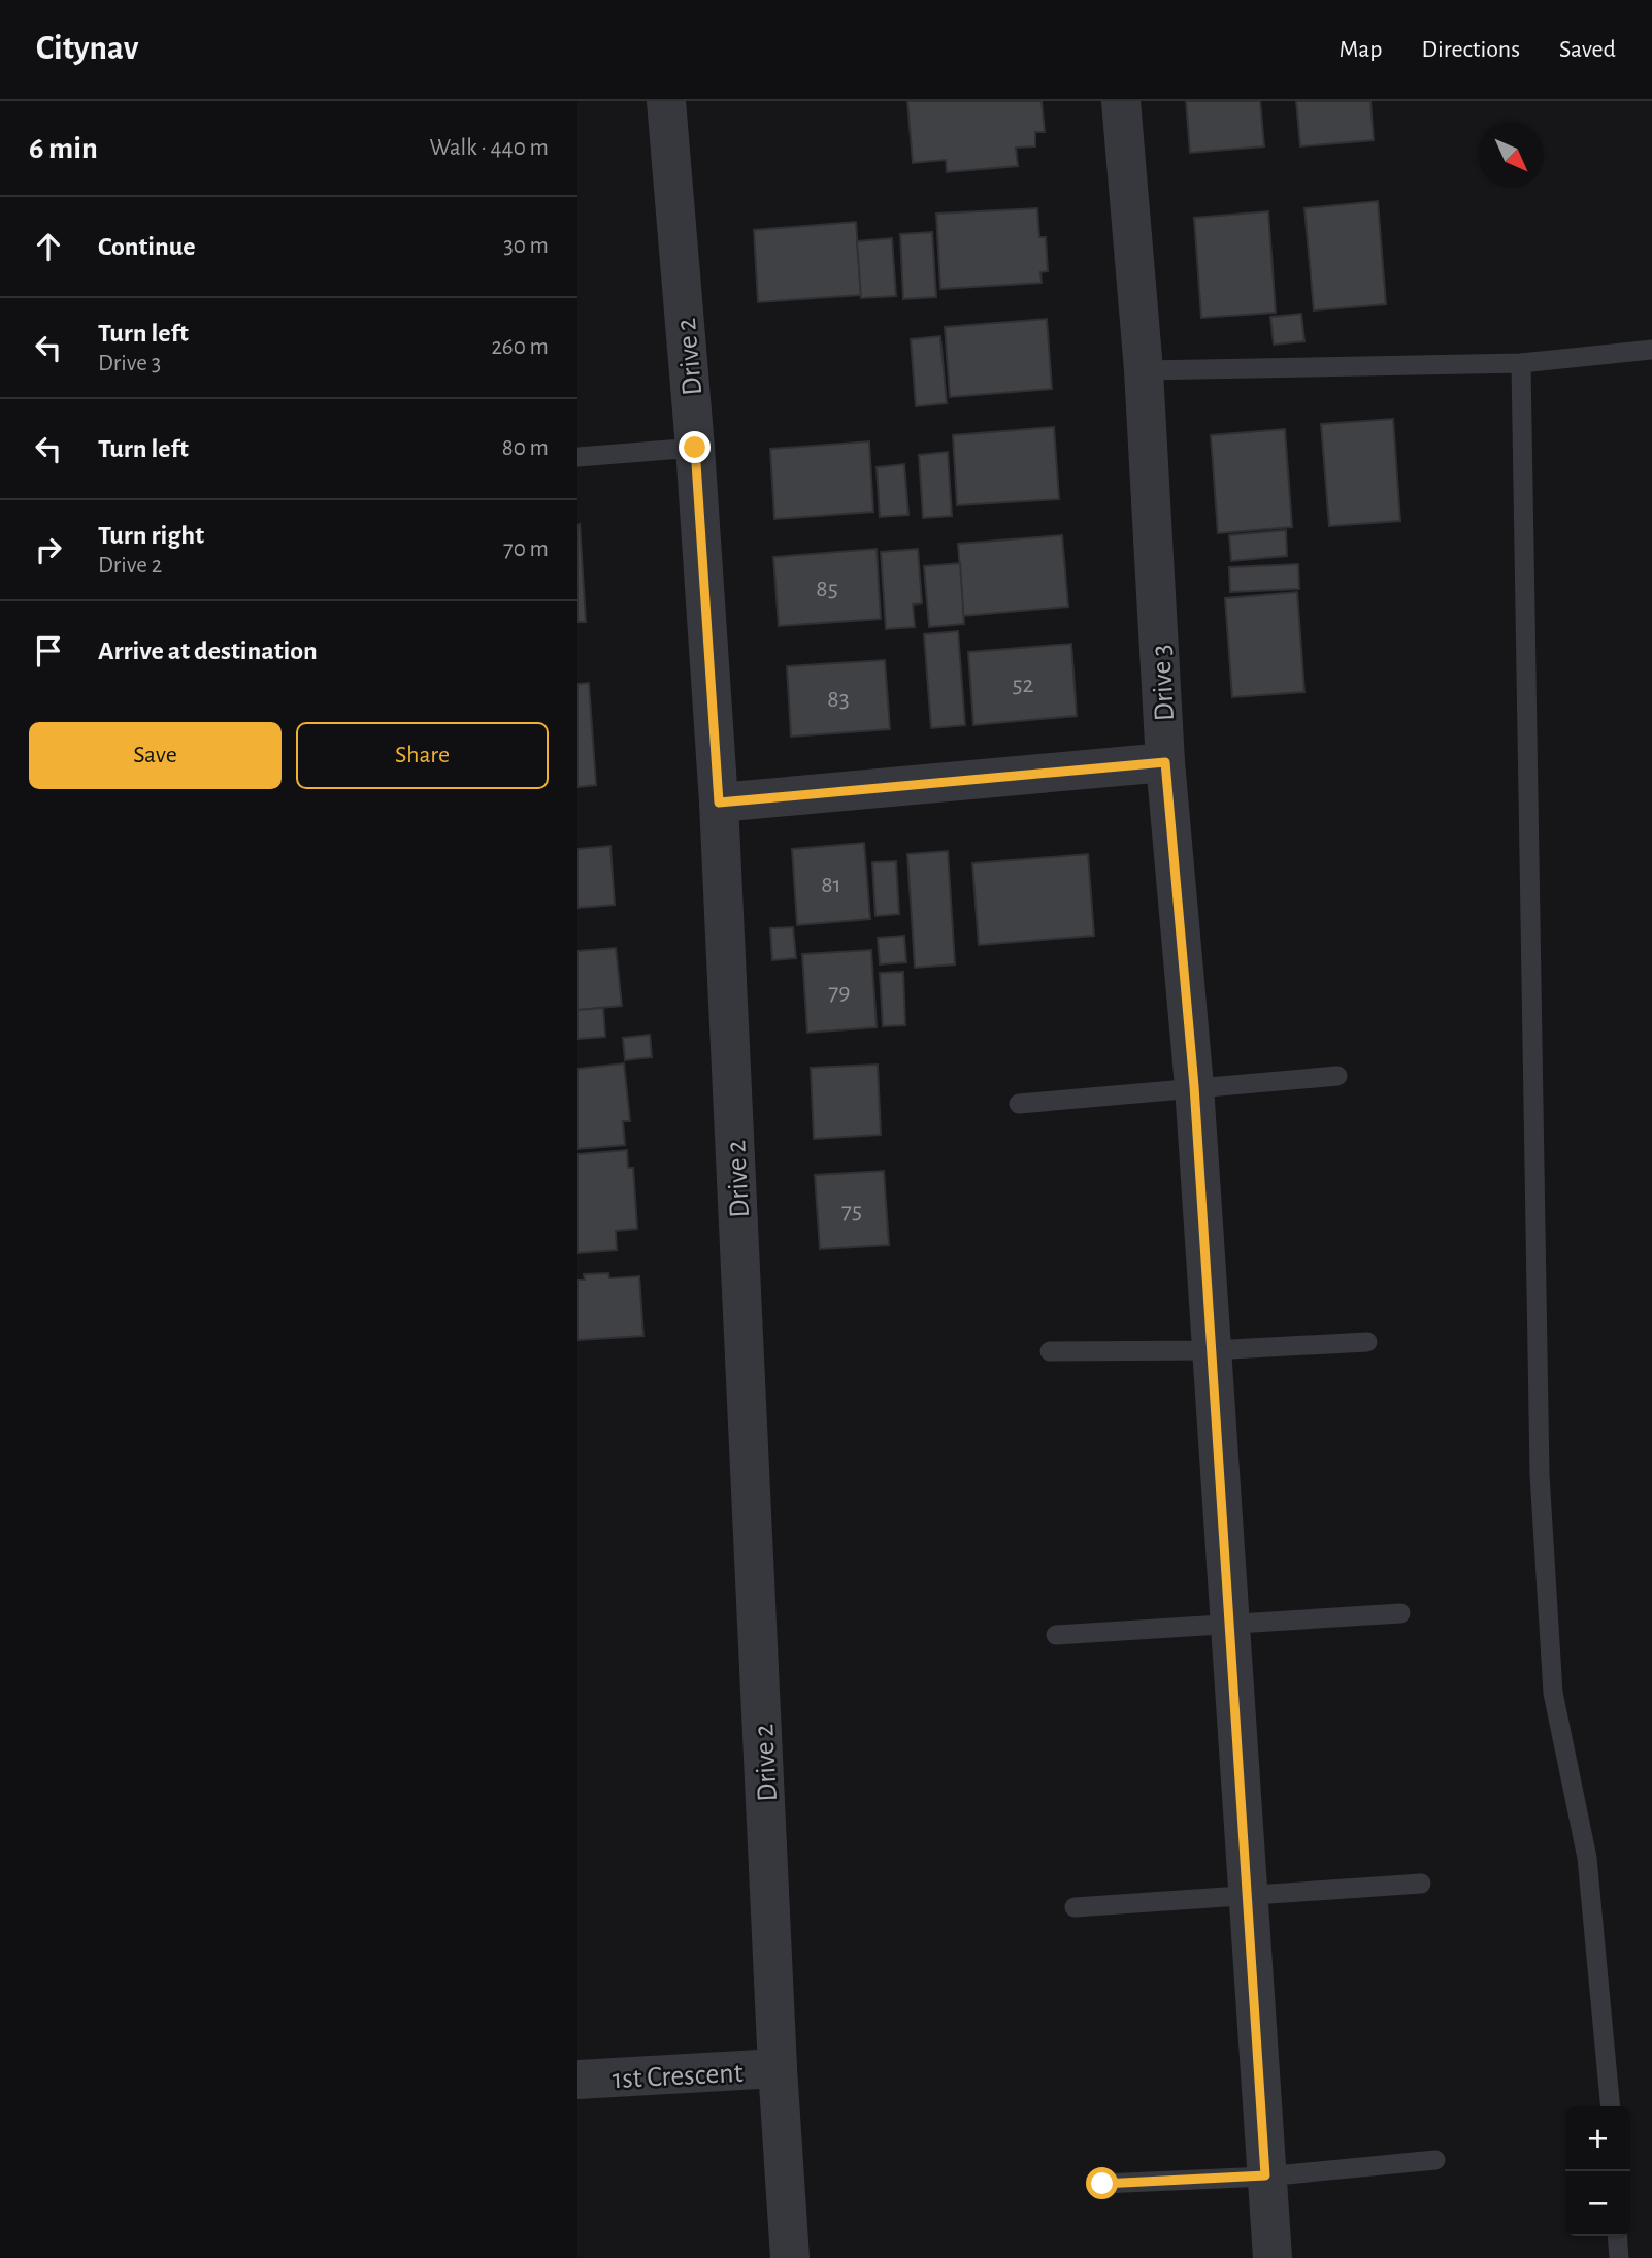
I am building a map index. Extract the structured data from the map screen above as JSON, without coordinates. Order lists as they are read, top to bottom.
{
  "streets": {
    "street": ["Drive 2", "Drive 3", "1st Crescent"]
  },
  "crossings": [
    ["Drive 2", "1st Crescent"]
  ],
  "house_numbers": [
    "85",
    "52",
    "83",
    "81",
    "79",
    "75"
  ],
  "north": "bottom right",
  "page": {
    "header": "Citynav",
    "nav": ["Map", "Directions", "Saved"],
    "heading": ["6 min", "Walk · 440 m"],
    "list": [
      ["Continue", "30 m"],
      ["Turn left", "Drive 3", "260 m"],
      ["Turn left", "80 m"],
      ["Turn right", "Drive 2", "70 m"],
      "Arrive at destination"
    ],
    "buttons": ["Save", "Share"],
    "map_buttons": ["+", "−"]
  }
}
